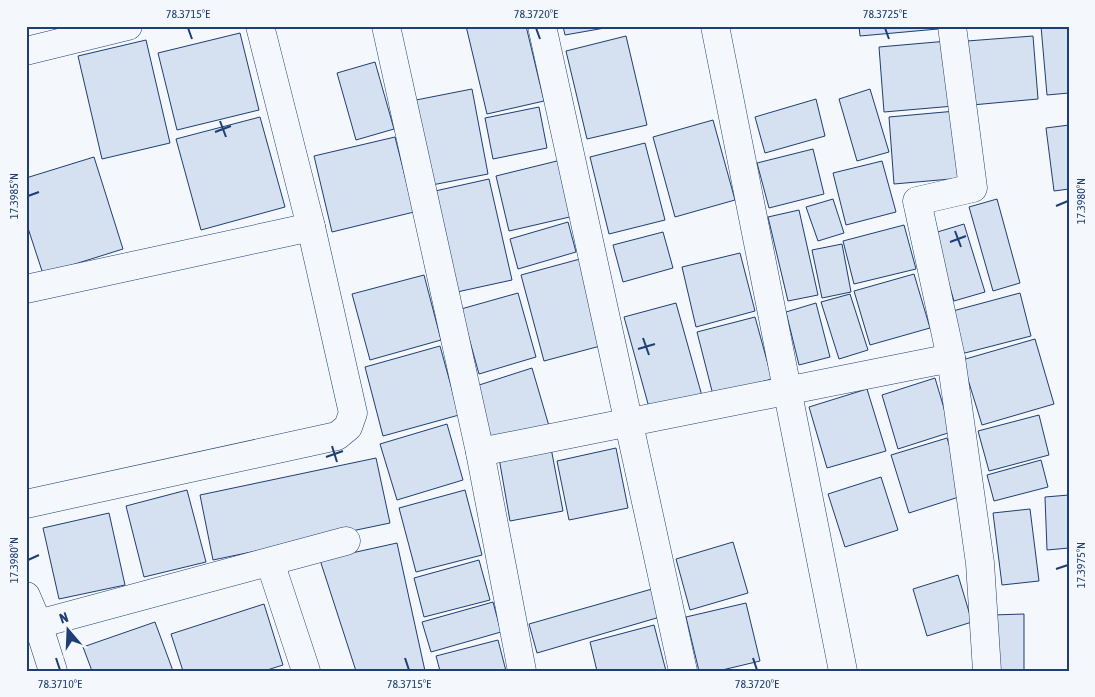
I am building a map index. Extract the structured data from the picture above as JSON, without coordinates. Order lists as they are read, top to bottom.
{
  "north": "top",
  "coordinates": [
    "78.3715°E",
    "78.3720°E",
    "78.3725°E",
    "17.3985°N",
    "17.3980°N",
    "17.3975°N",
    "78.3710°E"
  ]
}
